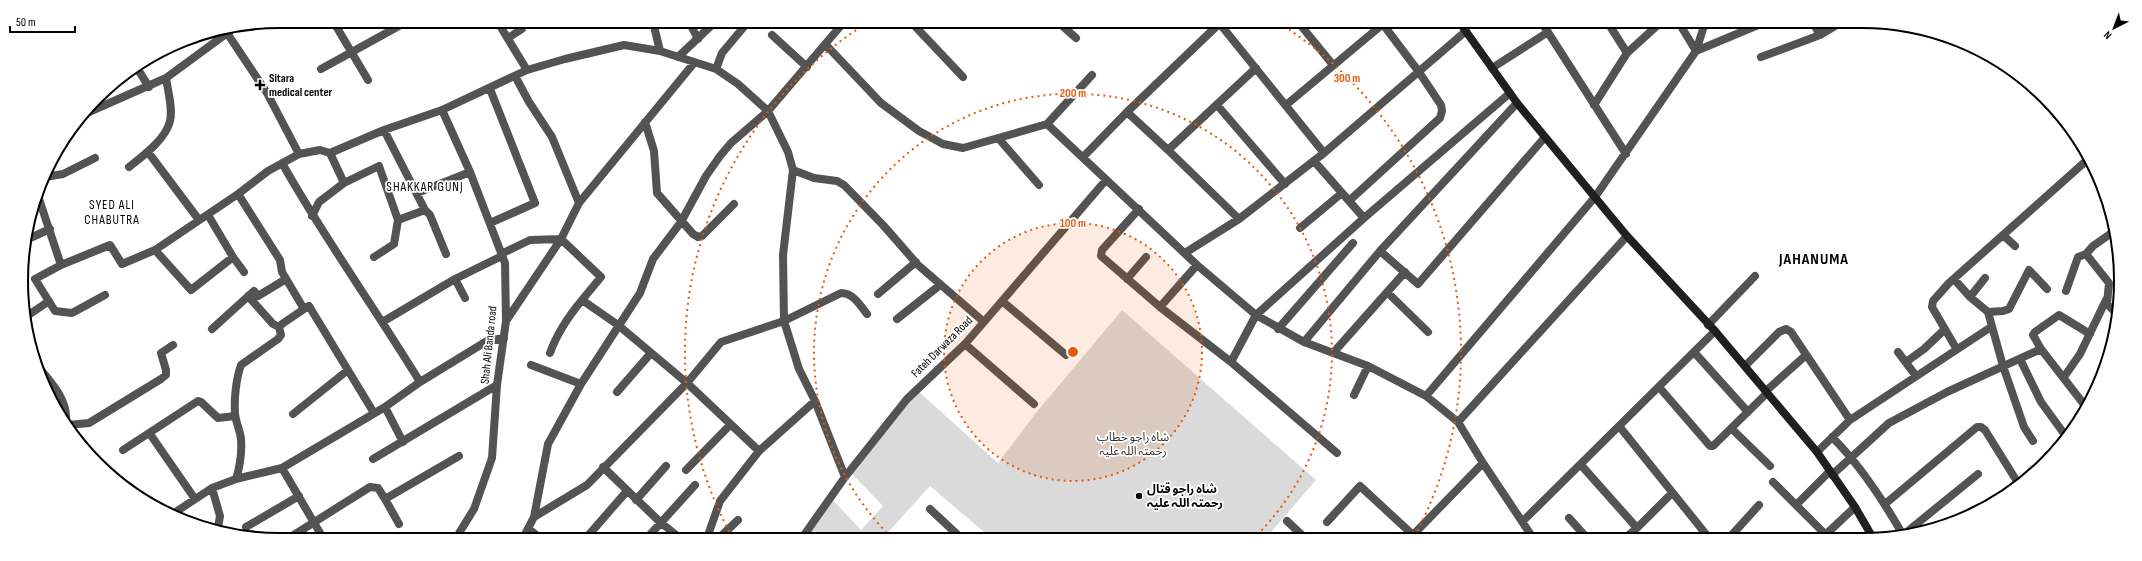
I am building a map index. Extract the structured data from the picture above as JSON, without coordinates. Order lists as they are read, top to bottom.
{
  "streets": {
    "street": ["Shah Ali Banda road", "Fateh Darwaza Road"]
  },
  "districts": ["SHAKKAR GUNJ", "SYED ALI CHABUTRA", "JAHANUMA"],
  "parks": ["شاہ راجو خطاب رحمتہ اللہ علیہ"],
  "places": {
    "health": ["Sitara medical center"],
    "other": ["شاہ راجو قتال رحمتہ اللہ علیہ"]
  },
  "scale_bar": "50 m",
  "north": "bottom left",
  "rings": ["300 m", "200 m", "100 m"]
}
